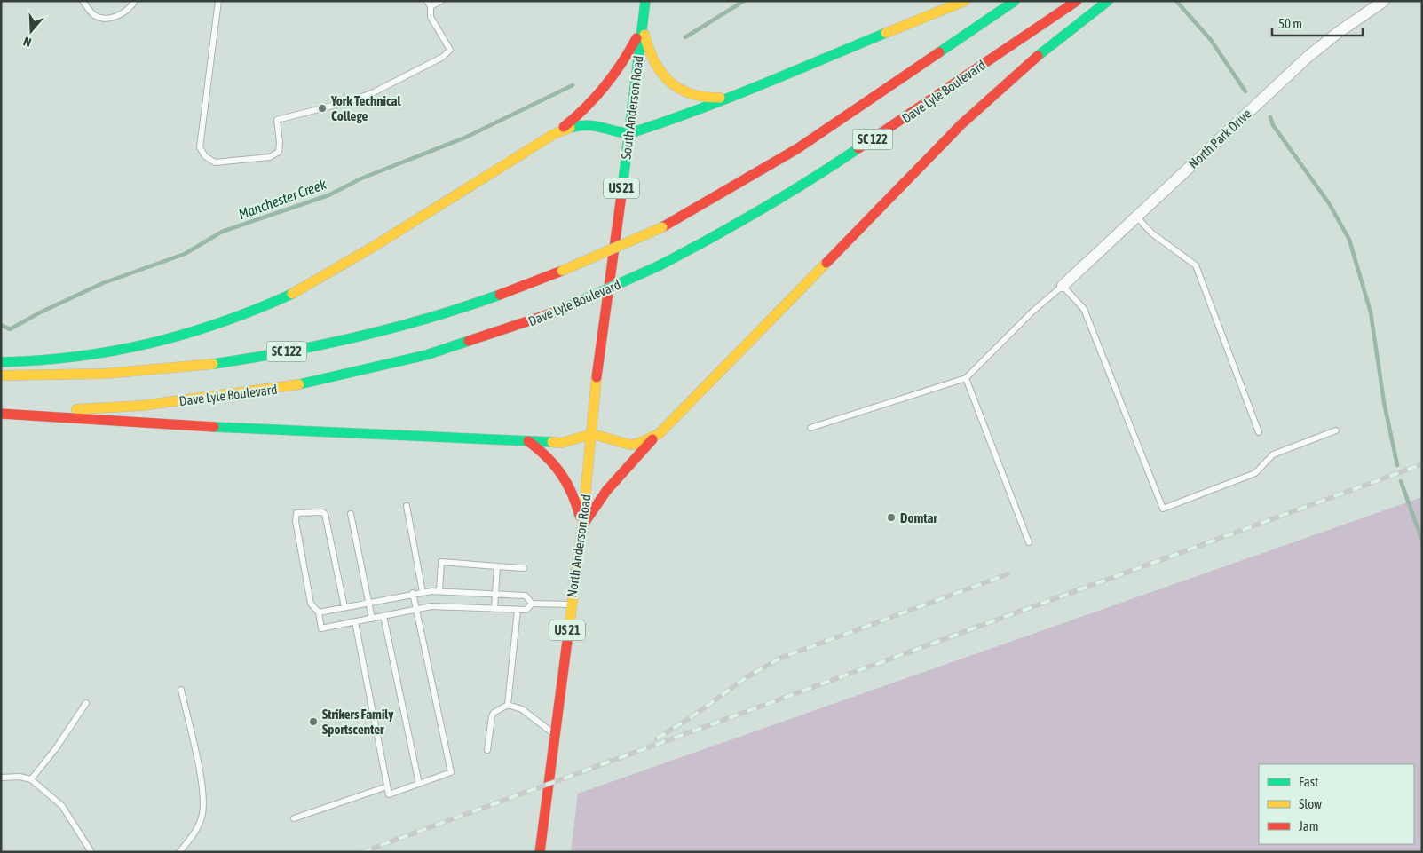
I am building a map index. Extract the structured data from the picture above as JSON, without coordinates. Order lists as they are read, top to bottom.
{
  "streets": {
    "main road": [
      "Dave Lyle Boulevard",
      "South Anderson Road",
      "SC 122",
      "US 21",
      "North Anderson Road"
    ],
    "street": ["North Park Drive"]
  },
  "crossings": [
    ["South Anderson Road", "North Anderson Road"]
  ],
  "water": ["Manchester Creek"],
  "places": ["York Technical College", "Domtar", "Strikers Family Sportscenter"],
  "legend": ["Fast", "Slow", "Jam"],
  "scale_bar": "50 m",
  "north": "bottom"
}
